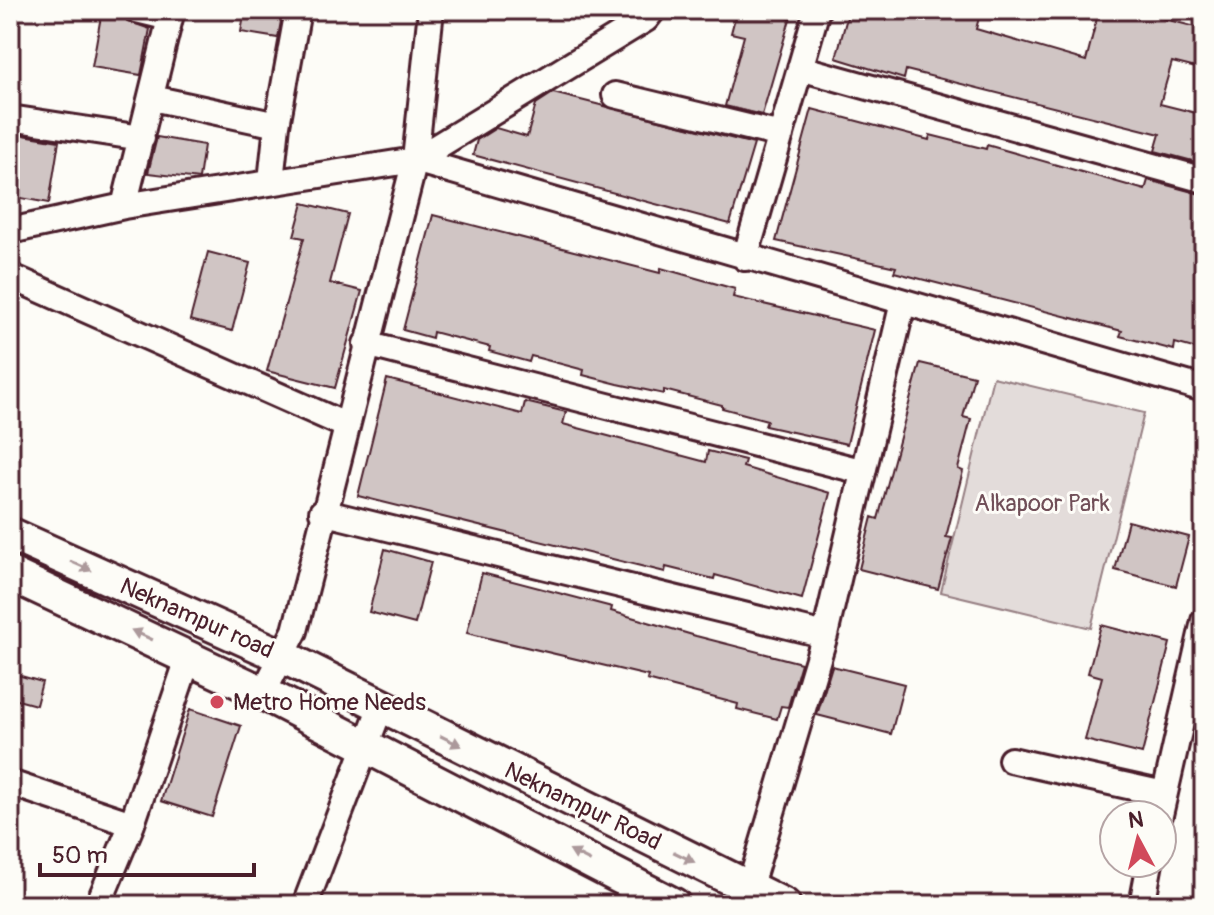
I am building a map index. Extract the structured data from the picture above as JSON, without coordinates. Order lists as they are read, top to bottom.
{
  "streets": {
    "street": ["Neknampur road", "Neknampur Road"]
  },
  "crossings": [
    ["Neknampur road", "Neknampur Road"]
  ],
  "parks": ["Alkapoor Park"],
  "places": ["Metro Home Needs"],
  "scale_bar": "50 m",
  "north": "top"
}
